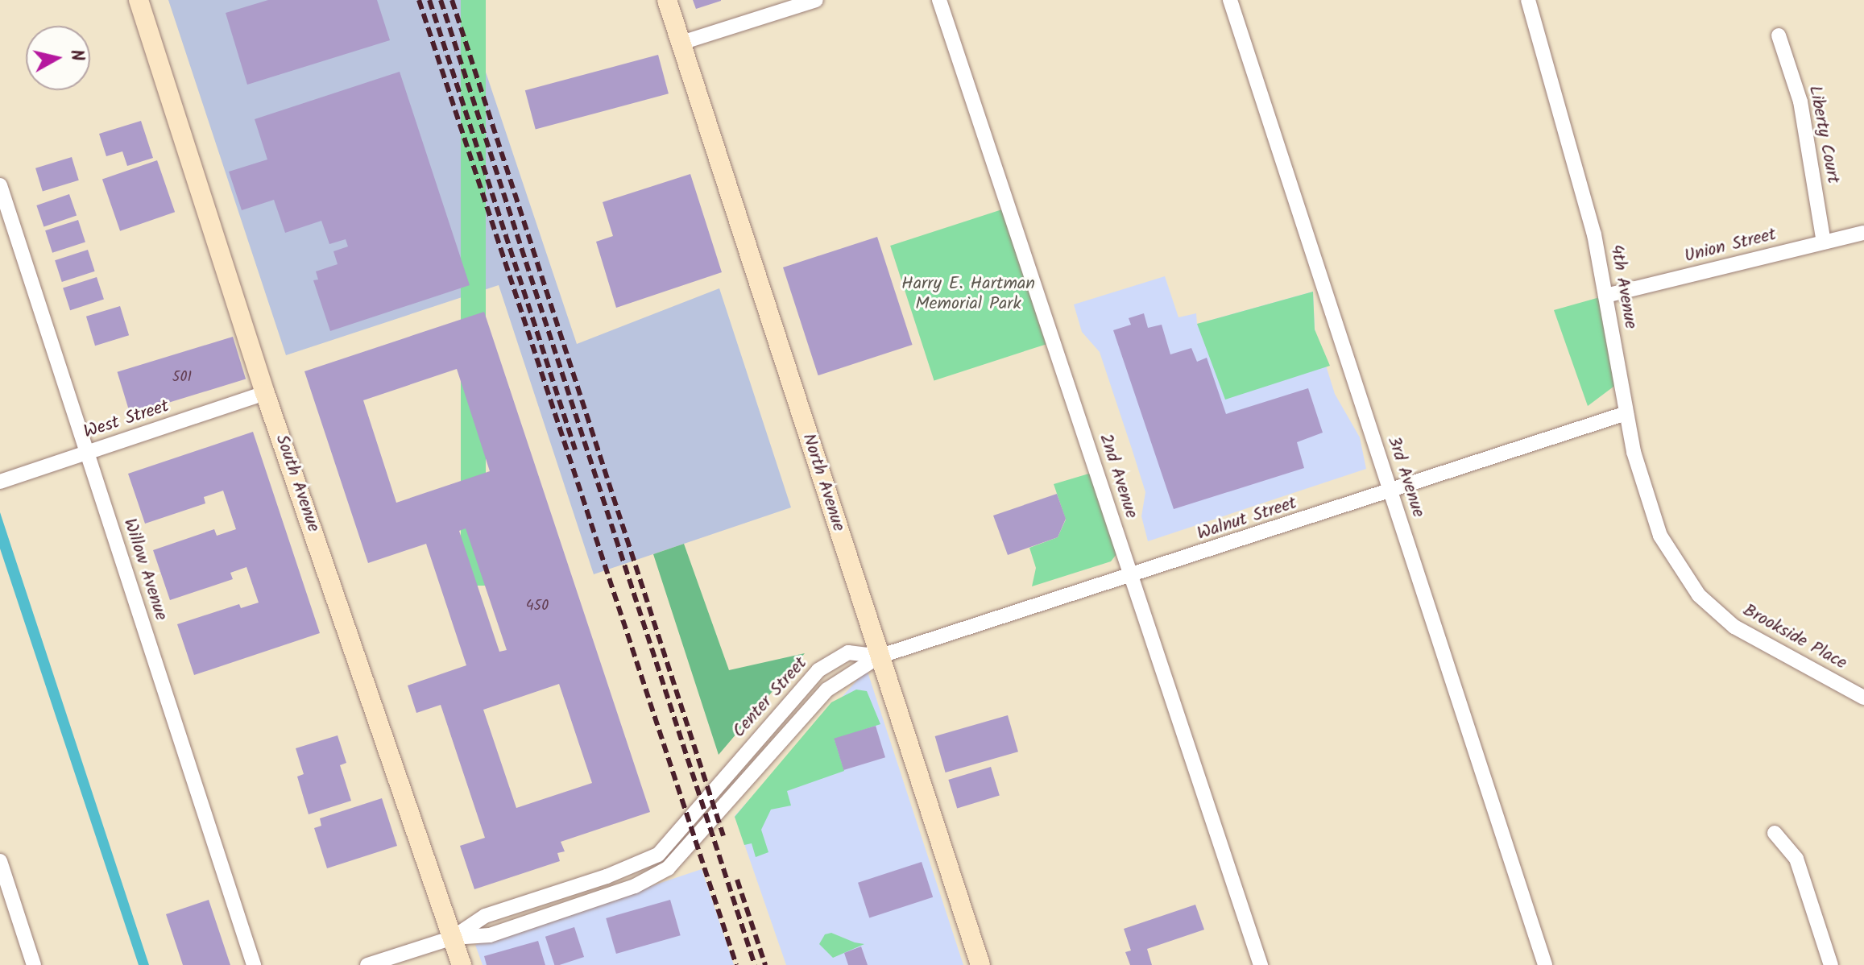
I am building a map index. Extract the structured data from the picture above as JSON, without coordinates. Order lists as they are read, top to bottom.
{
  "streets": {
    "main road": ["North Avenue", "South Avenue"],
    "street": [
      "Liberty Court",
      "Union Street",
      "4th Avenue",
      "West Street",
      "2nd Avenue",
      "3rd Avenue",
      "Walnut Street",
      "Willow Avenue",
      "Brookside Place",
      "Center Street"
    ]
  },
  "crossings": [
    ["Liberty Court", "Union Street"],
    ["Union Street", "4th Avenue"],
    ["4th Avenue", "Walnut Street"],
    ["4th Avenue", "Brookside Place"],
    ["West Street", "South Avenue"],
    ["West Street", "Willow Avenue"],
    ["2nd Avenue", "Walnut Street"],
    ["3rd Avenue", "Walnut Street"],
    ["North Avenue", "Walnut Street"],
    ["North Avenue", "Center Street"],
    ["South Avenue", "Center Street"],
    ["Walnut Street", "Center Street"]
  ],
  "parks": ["Harry E. Hartman Memorial Park"],
  "house_numbers": ["501", "450"],
  "north": "right"
}
